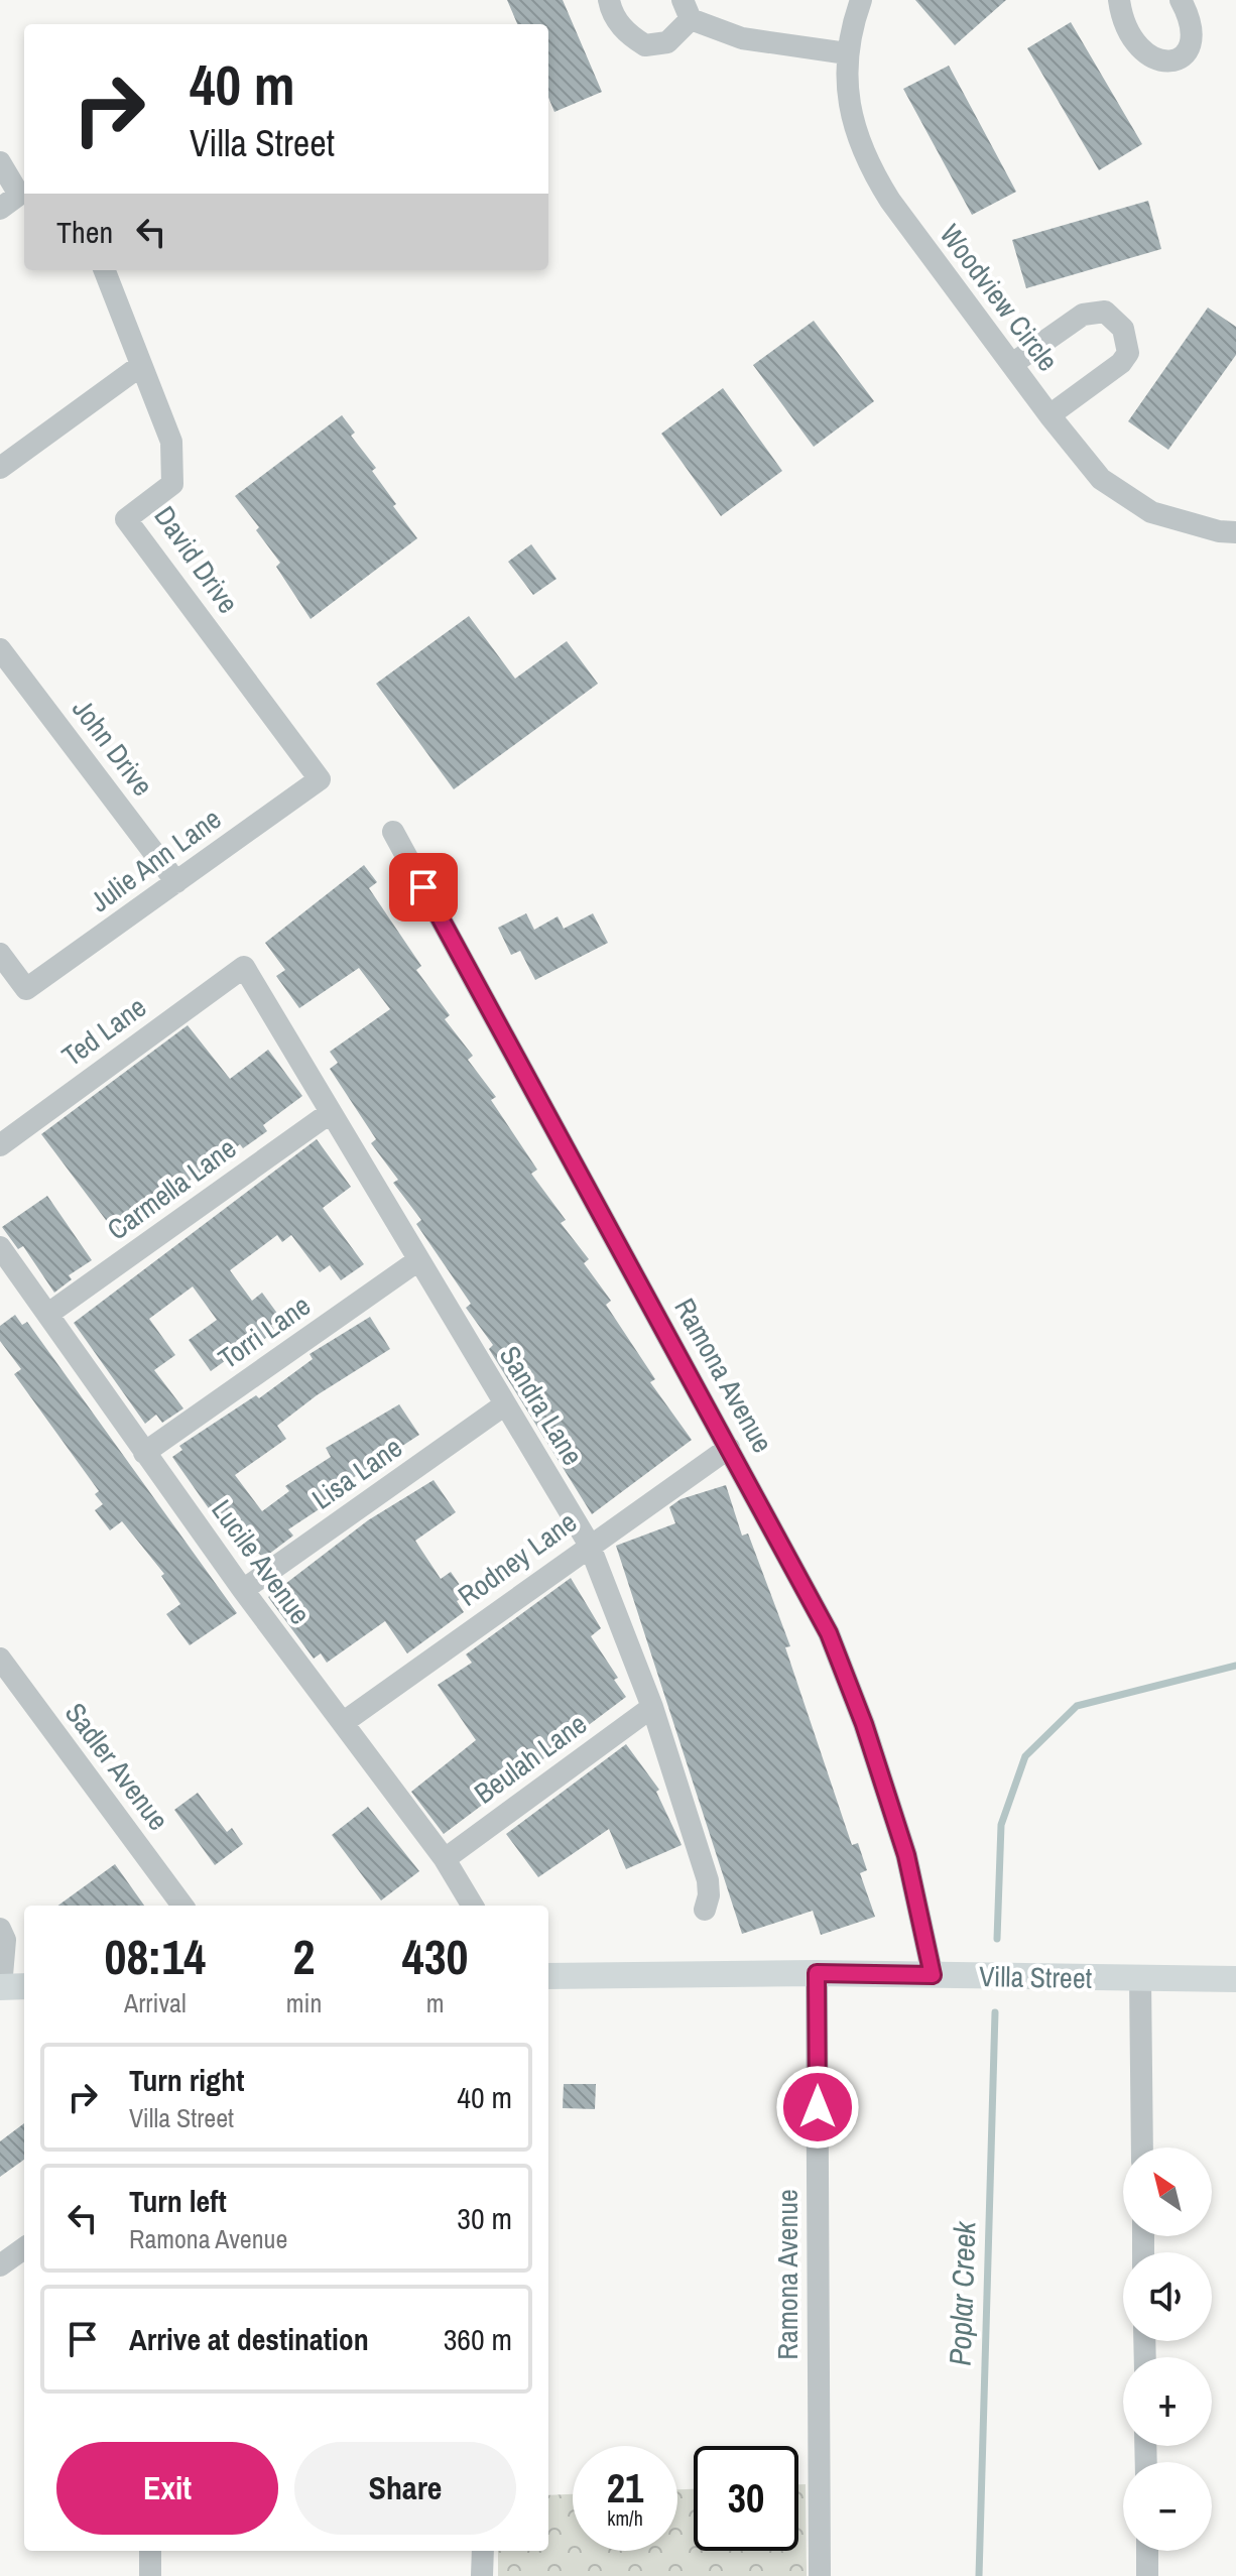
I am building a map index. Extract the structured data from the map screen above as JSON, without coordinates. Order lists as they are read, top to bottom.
{
  "streets": {
    "main road": ["Villa Street"],
    "street": [
      "Woodview Circle",
      "David Drive",
      "John Drive",
      "Julie Ann Lane",
      "Ted Lane",
      "Carmella Lane",
      "Torri Lane",
      "Ramona Avenue",
      "Sandra Lane",
      "Lisa Lane",
      "Rodney Lane",
      "Lucile Avenue",
      "Beulah Lane",
      "Sadler Avenue"
    ]
  },
  "crossings": [
    ["David Drive", "Julie Ann Lane"],
    ["John Drive", "Julie Ann Lane"],
    ["Ted Lane", "Sandra Lane"],
    ["Carmella Lane", "Sandra Lane"],
    ["Carmella Lane", "Lucile Avenue"],
    ["Torri Lane", "Sandra Lane"],
    ["Torri Lane", "Lucile Avenue"],
    ["Ramona Avenue", "Rodney Lane"],
    ["Ramona Avenue", "Villa Street"],
    ["Sandra Lane", "Lisa Lane"],
    ["Sandra Lane", "Rodney Lane"],
    ["Sandra Lane", "Beulah Lane"],
    ["Lisa Lane", "Lucile Avenue"],
    ["Rodney Lane", "Lucile Avenue"],
    ["Lucile Avenue", "Beulah Lane"]
  ],
  "water": ["Poplar Creek"],
  "north": "top left",
  "page": {
    "turn": ["40 m", "Villa Street"],
    "then": "Then",
    "eta": [
      "08:14",
      "Arrival",
      "2",
      "min",
      "430",
      "m"
    ],
    "list": [
      {
        "name": "Turn right",
        "note": "Villa Street",
        "value": "40 m"
      },
      {
        "name": "Turn left",
        "note": "Ramona Avenue",
        "value": "30 m"
      },
      {
        "name": "Arrive at destination",
        "value": "360 m"
      }
    ],
    "map_buttons": ["+", "−"],
    "buttons": ["Exit", "Share"],
    "speed": "21 km/h",
    "limit": "30"
  }
}
